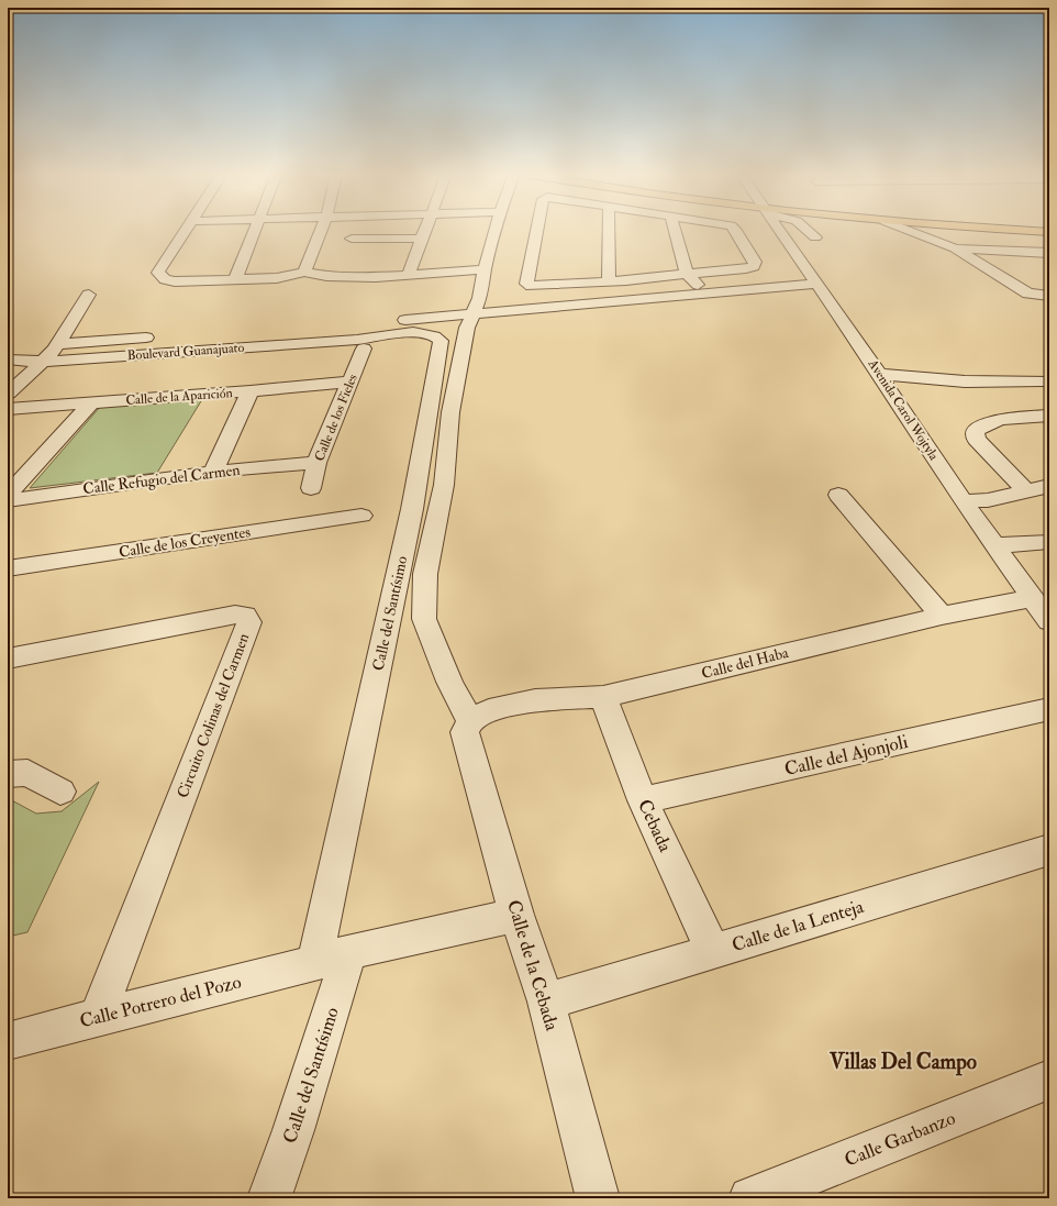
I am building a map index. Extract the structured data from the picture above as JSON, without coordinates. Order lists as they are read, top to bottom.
{
  "streets": {
    "street": [
      "Boulevard Guanajuato",
      "Calle de la Aparición",
      "Avenida Carol Wojtyla",
      "Calle de los Fieles",
      "Calle Refugio del Carmen",
      "Calle de los Creyentes",
      "Calle del Santísimo",
      "Calle del Haba",
      "Circuito Colinas del Carmen",
      "Calle del Ajonjoli",
      "Cebada",
      "Calle de la Lenteja",
      "Calle de la Cebada",
      "Calle Potrero del Pozo",
      "Calle Garbanzo"
    ]
  },
  "crossings": [
    ["Boulevard Guanajuato", "Calle de los Fieles"],
    ["Boulevard Guanajuato", "Calle del Santísimo"],
    ["Calle de la Aparición", "Calle de los Fieles"],
    ["Avenida Carol Wojtyla", "Calle del Haba"],
    ["Calle de los Fieles", "Calle Refugio del Carmen"],
    ["Calle de los Fieles", "Calle de los Creyentes"],
    ["Calle de los Fieles", "Calle del Santísimo"],
    ["Calle del Santísimo", "Calle Potrero del Pozo"],
    ["Calle del Haba", "Cebada"],
    ["Calle del Haba", "Calle de la Cebada"],
    ["Circuito Colinas del Carmen", "Calle Potrero del Pozo"],
    ["Calle del Ajonjoli", "Cebada"],
    ["Cebada", "Calle de la Lenteja"],
    ["Calle de la Lenteja", "Calle de la Cebada"],
    ["Calle de la Cebada", "Calle Potrero del Pozo"]
  ],
  "districts": ["Villas Del Campo"]
}
